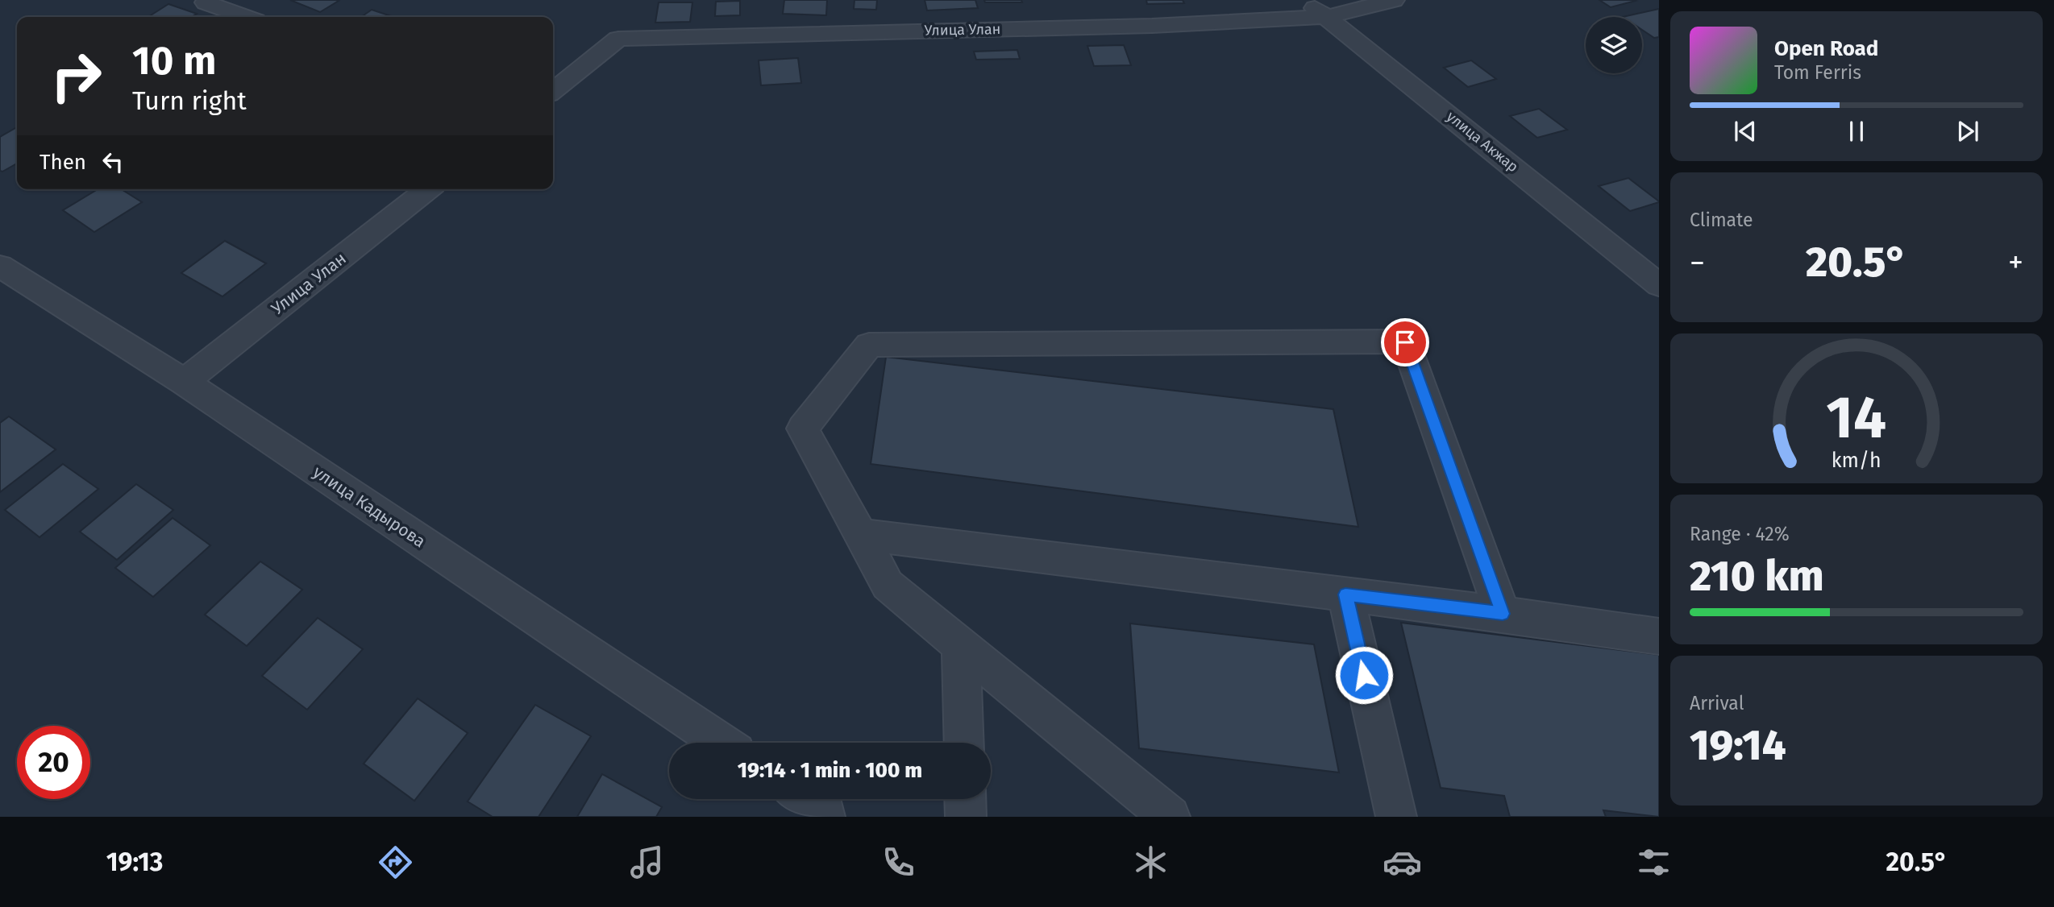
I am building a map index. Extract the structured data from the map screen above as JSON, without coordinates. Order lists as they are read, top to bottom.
{
  "streets": {
    "street": ["Улица Улан", "улица Акжар", "улица Кадырова"]
  },
  "crossings": [
    ["Улица Улан", "улица Акжар"],
    ["Улица Улан", "улица Кадырова"]
  ],
  "page": {
    "turn": ["10 m", "Turn right"],
    "song": ["Open Road", "Tom Ferris"],
    "then": "Then",
    "tile": [
      "Climate",
      ["Range · 42%", "210 km"],
      ["Arrival", "19:14"]
    ],
    "heat": ["−", "20.5°", "+"],
    "limit": "20",
    "trip": "19:14 · 1 min · 100 m",
    "tabs": ["19:13", "20.5°"],
    "gauge": ["14", "km/h"]
  }
}
